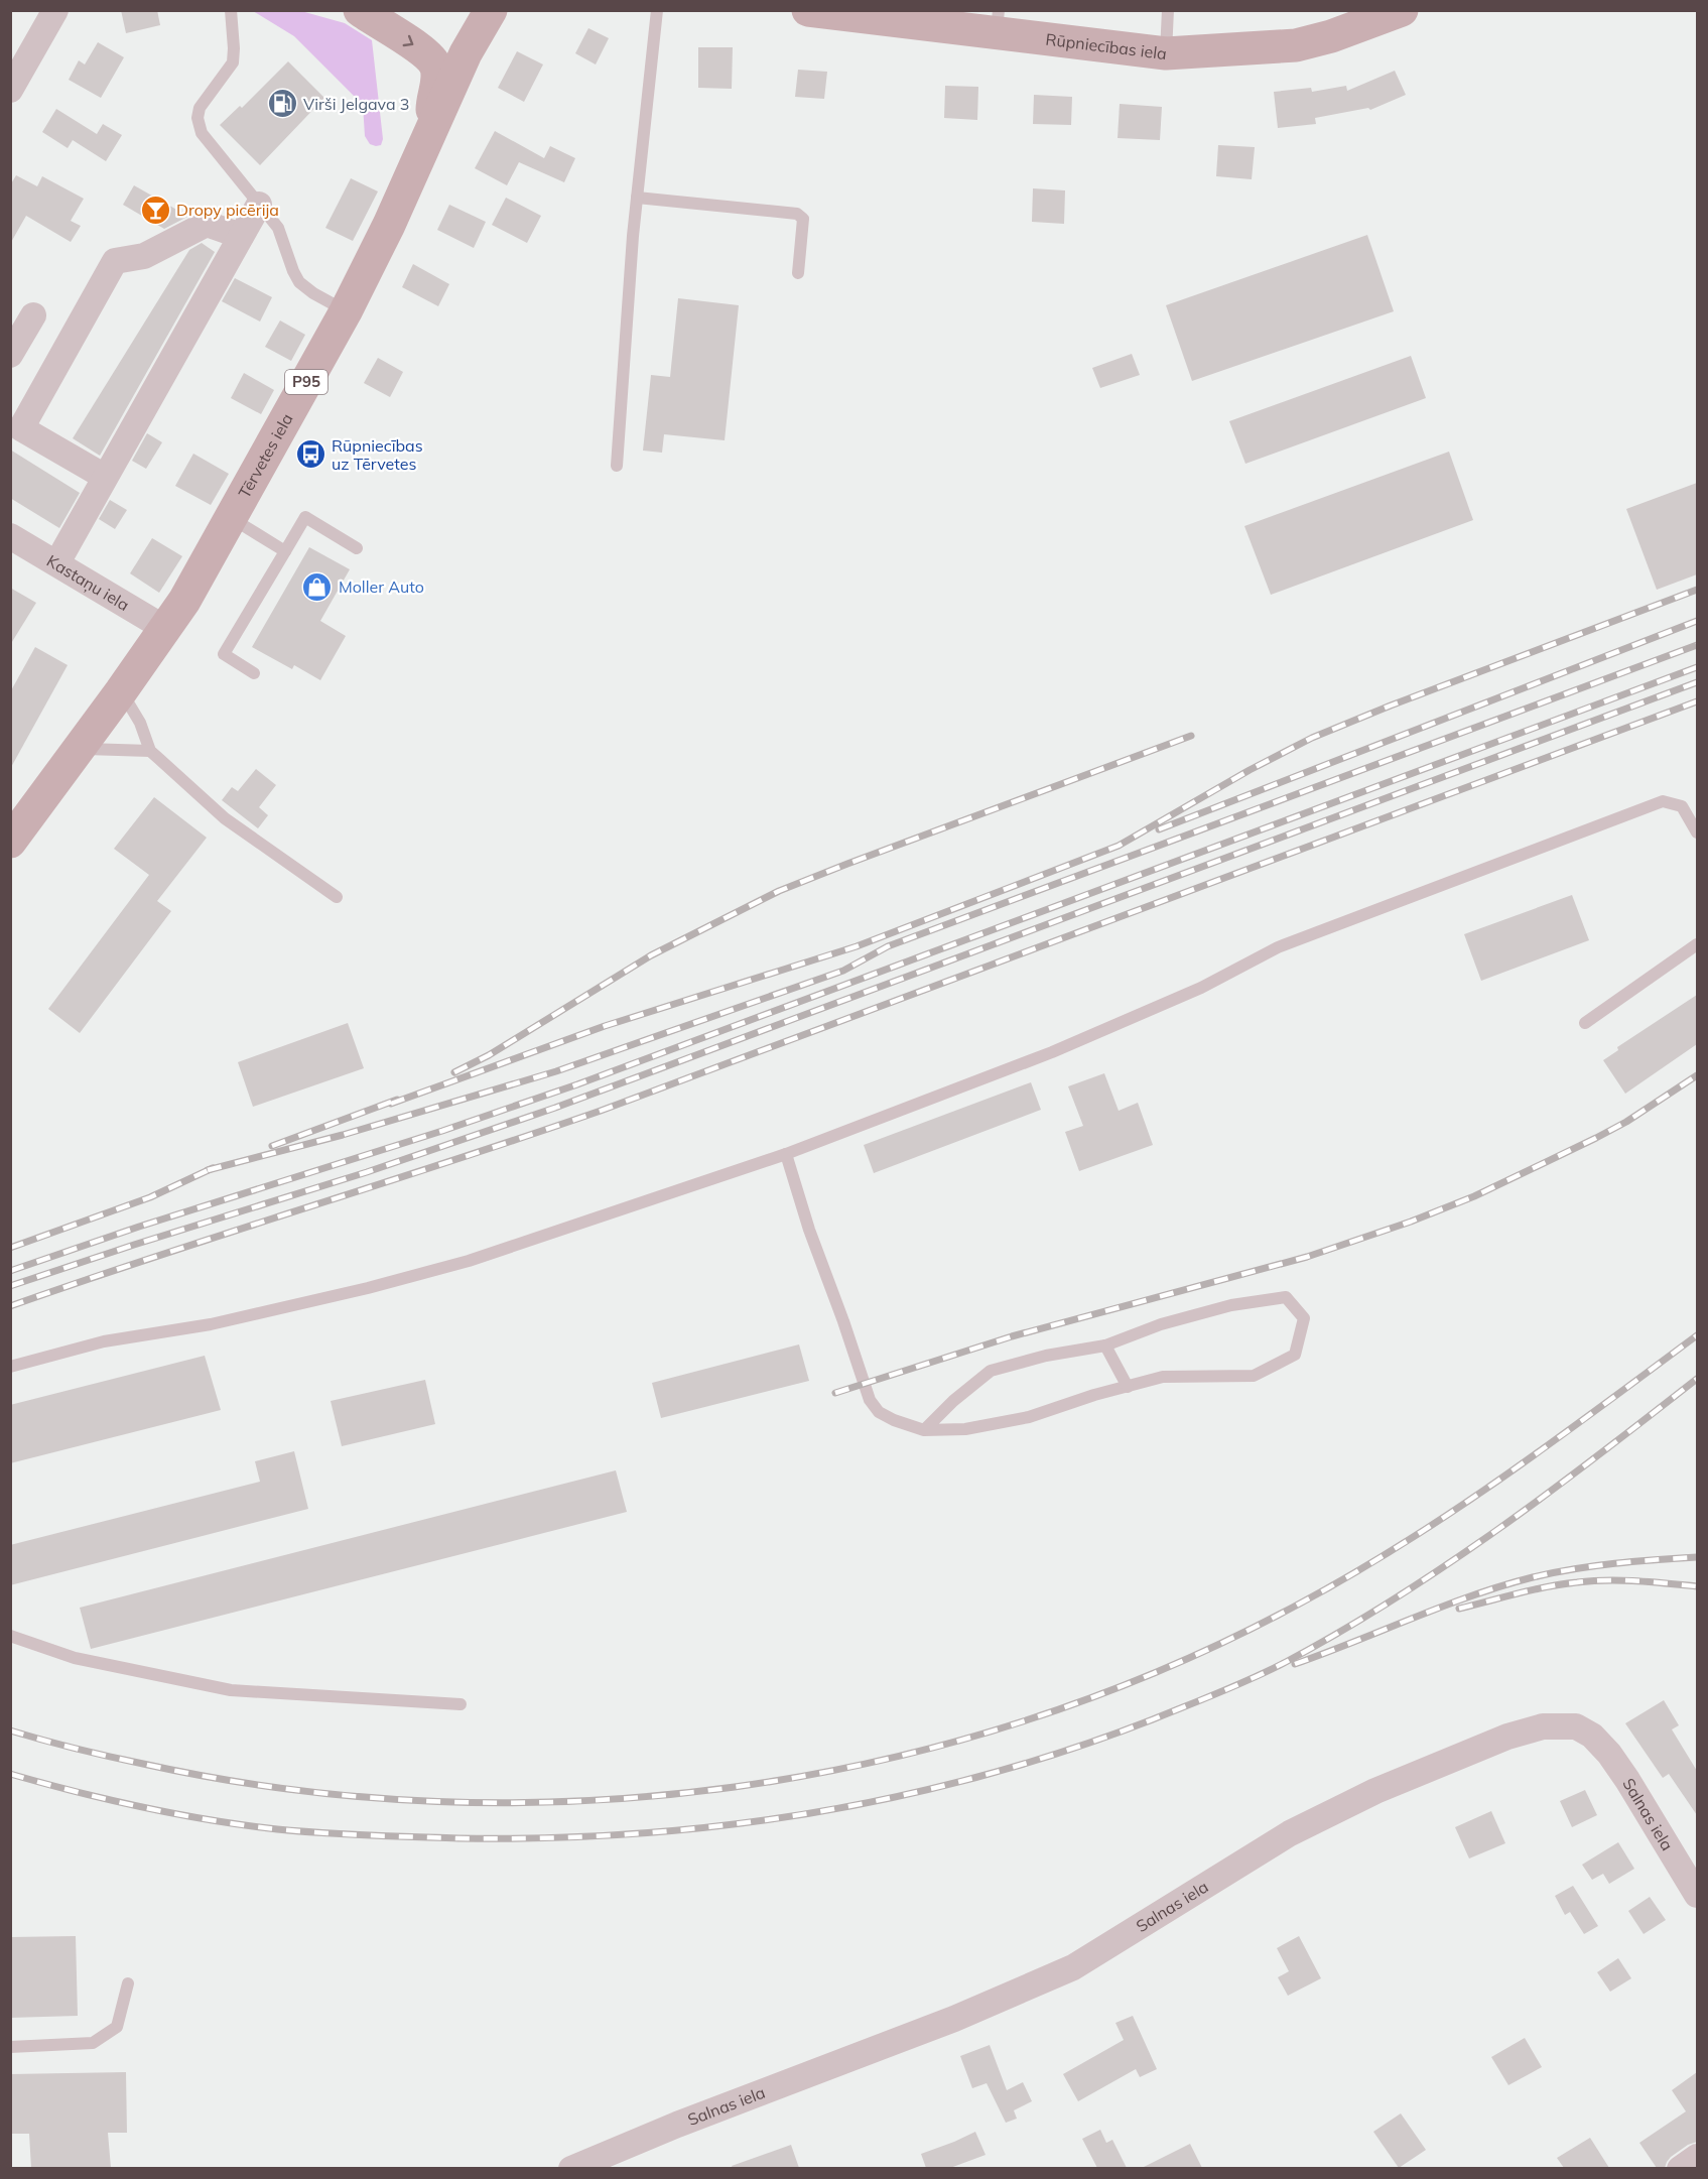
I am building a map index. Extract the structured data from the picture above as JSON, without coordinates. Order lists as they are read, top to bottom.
{
  "streets": {
    "main road": ["Rūpniecības iela", "P95", "Tērvetes iela"],
    "street": ["Kastaņu iela", "Salnas iela"]
  },
  "crossings": [
    ["Tērvetes iela", "Kastaņu iela"]
  ],
  "places": {
    "fuel station": ["Virši Jelgava 3"],
    "bar": ["Dropy picērija"],
    "bus stop": ["Rūpniecības uz Tērvetes"],
    "shop": ["Moller Auto"]
  }
}
